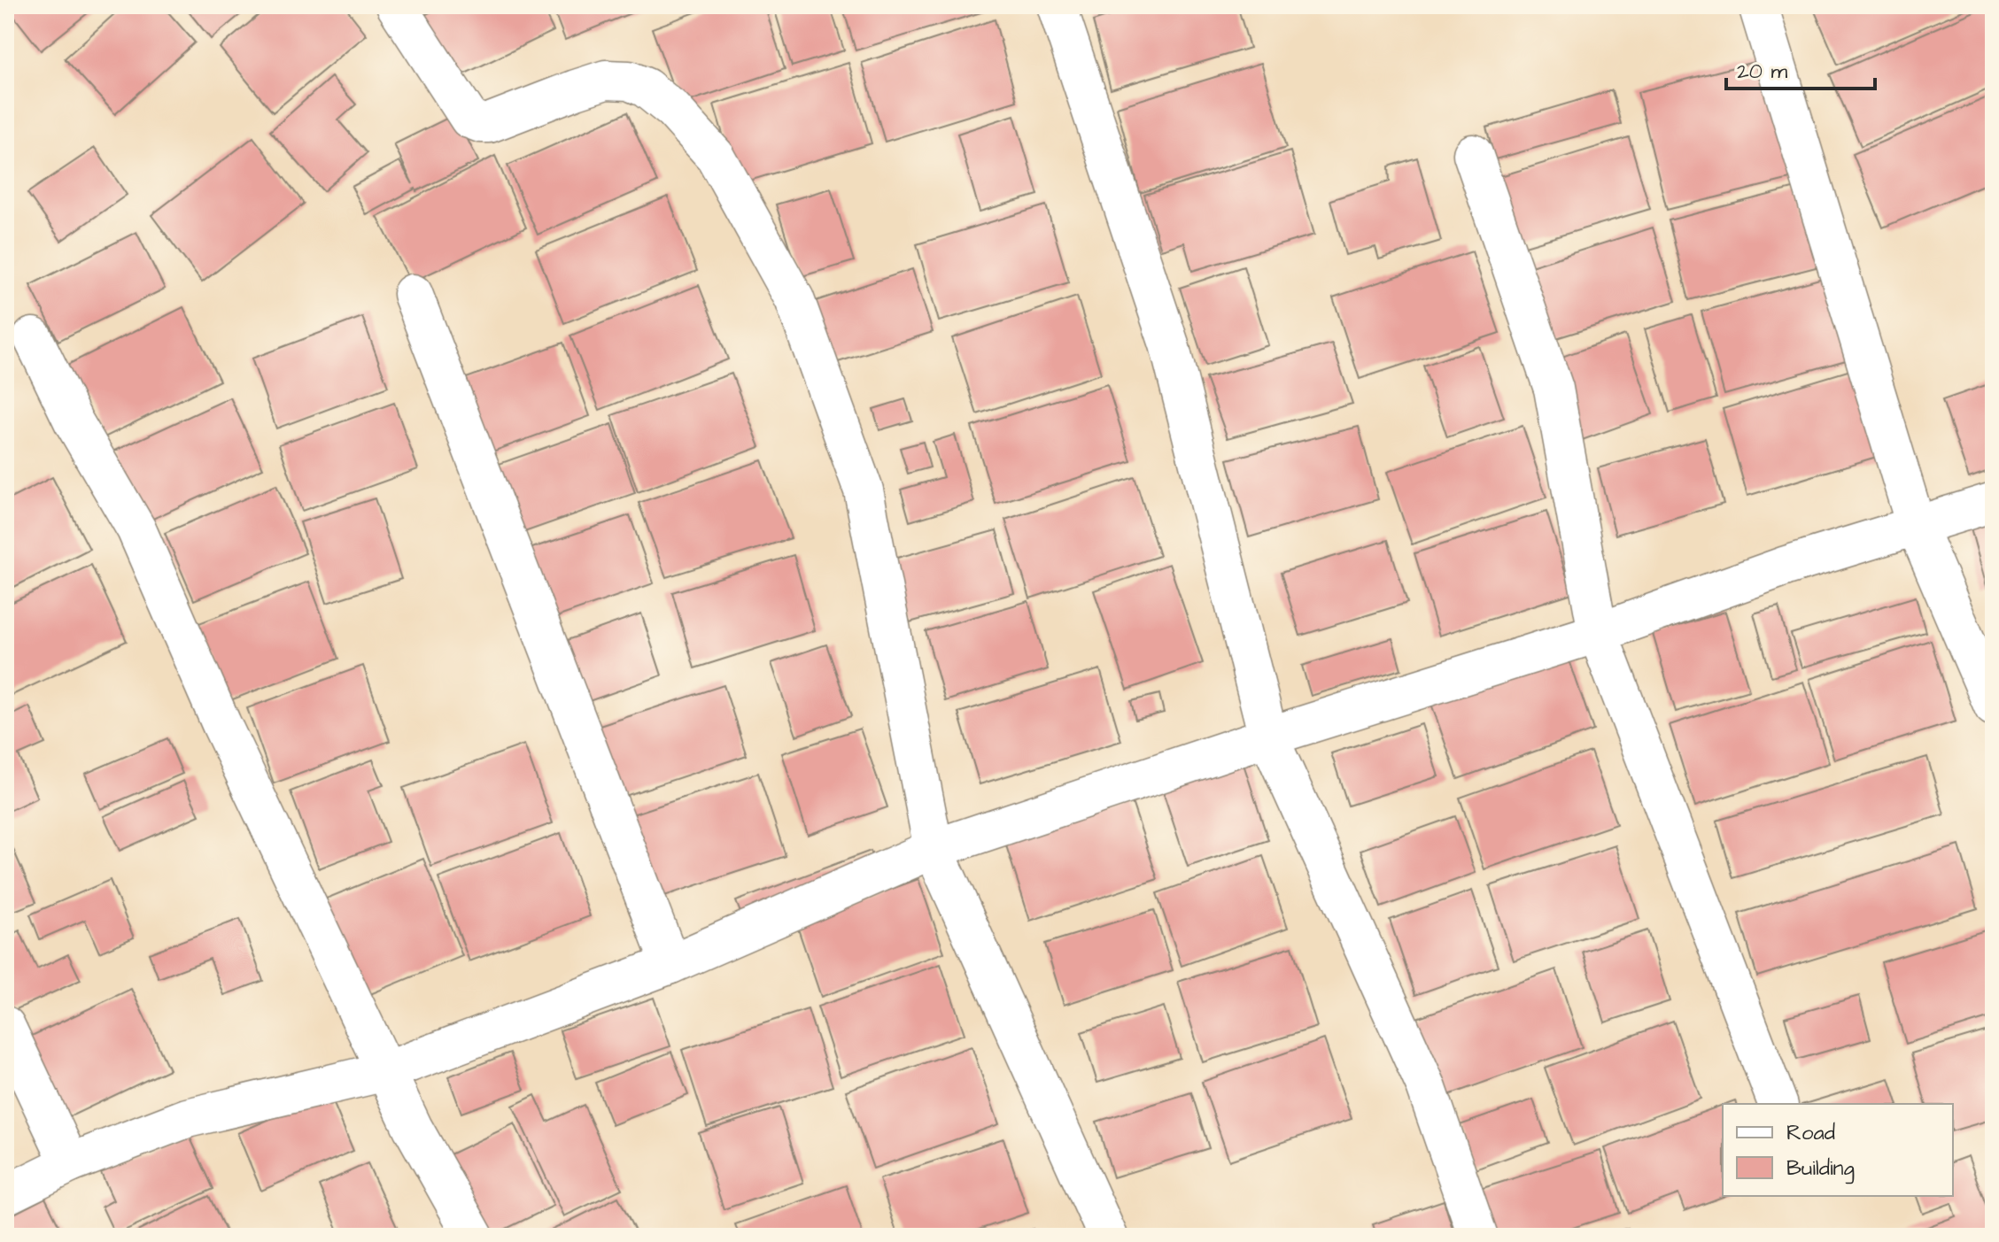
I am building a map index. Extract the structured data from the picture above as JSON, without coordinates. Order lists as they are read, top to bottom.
{
  "legend": ["Road", "Building"],
  "scale_bar": "20 m"
}
